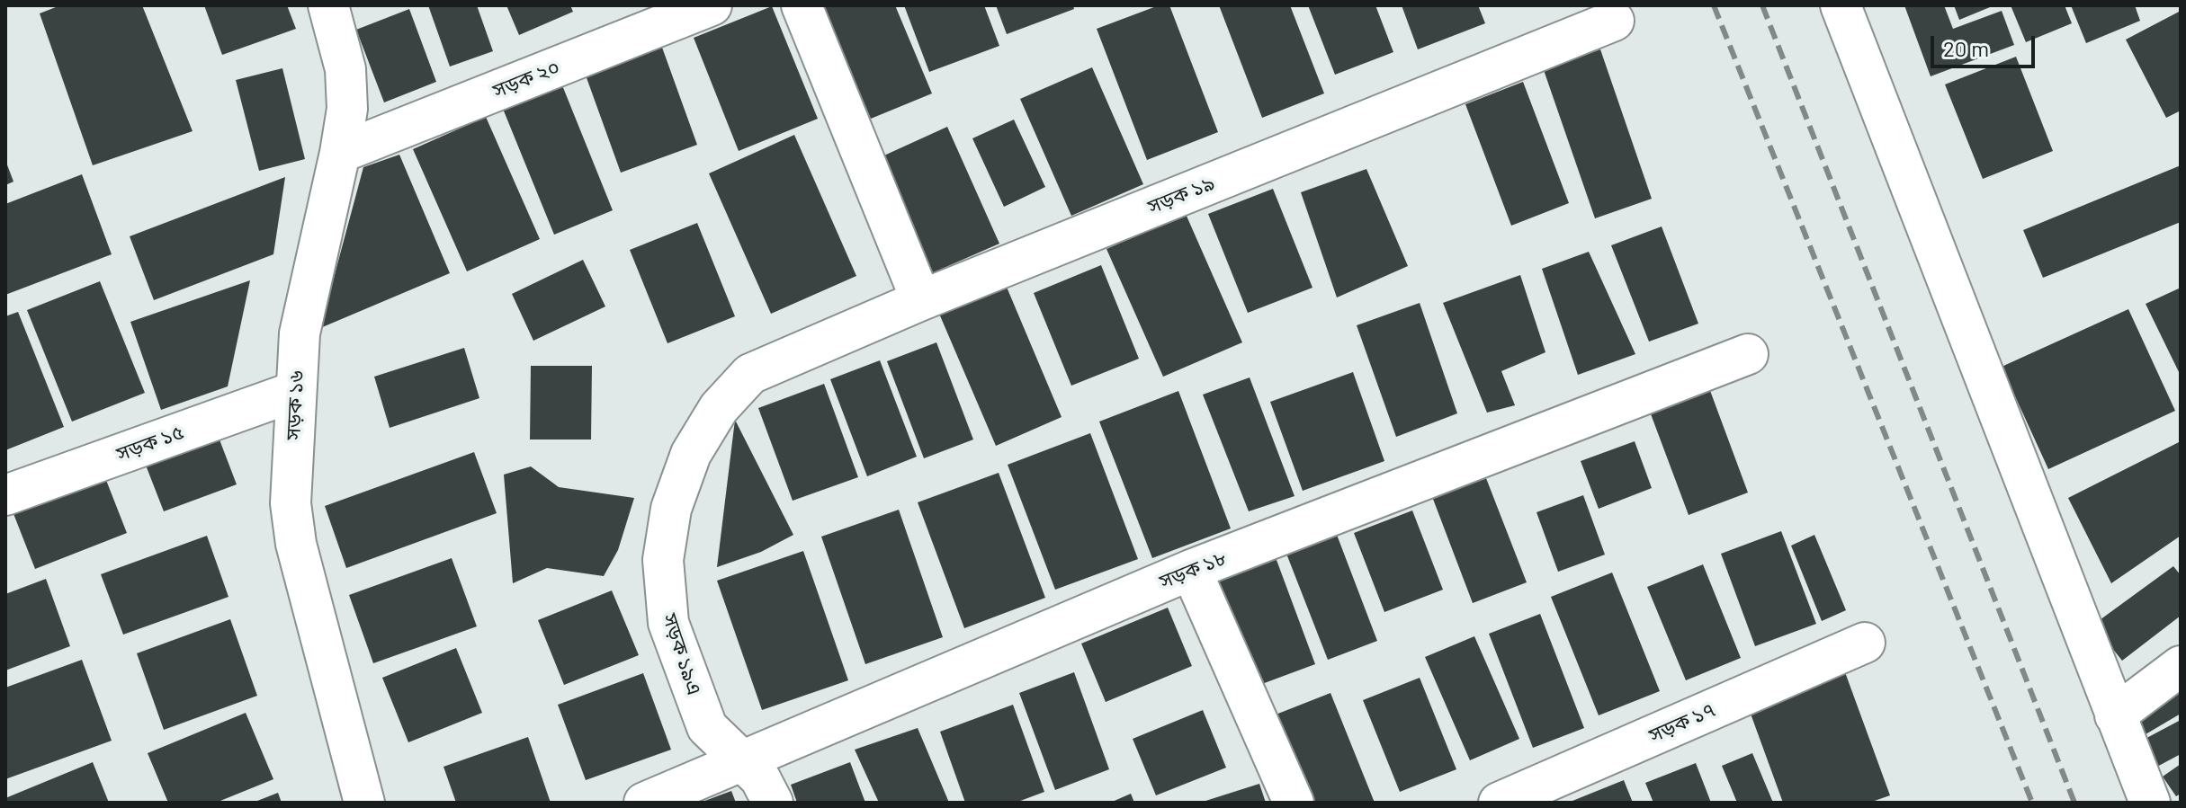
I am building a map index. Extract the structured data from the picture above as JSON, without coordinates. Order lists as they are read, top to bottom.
{
  "streets": {
    "street": [
      "সড়ক ২০",
      "সড়ক ১৯",
      "সড়ক ১৬",
      "সড়ক ১৫",
      "সড়ক ১৮",
      "সড়ক ১৯এ",
      "সড়ক ১৭"
    ]
  },
  "crossings": [
    ["সড়ক ২০", "সড়ক ১৬"],
    ["সড়ক ১৯", "সড়ক ১৯এ"],
    ["সড়ক ১৬", "সড়ক ১৫"],
    ["সড়ক ১৮", "সড়ক ১৯এ"]
  ],
  "scale_bar": "20 m"
}
